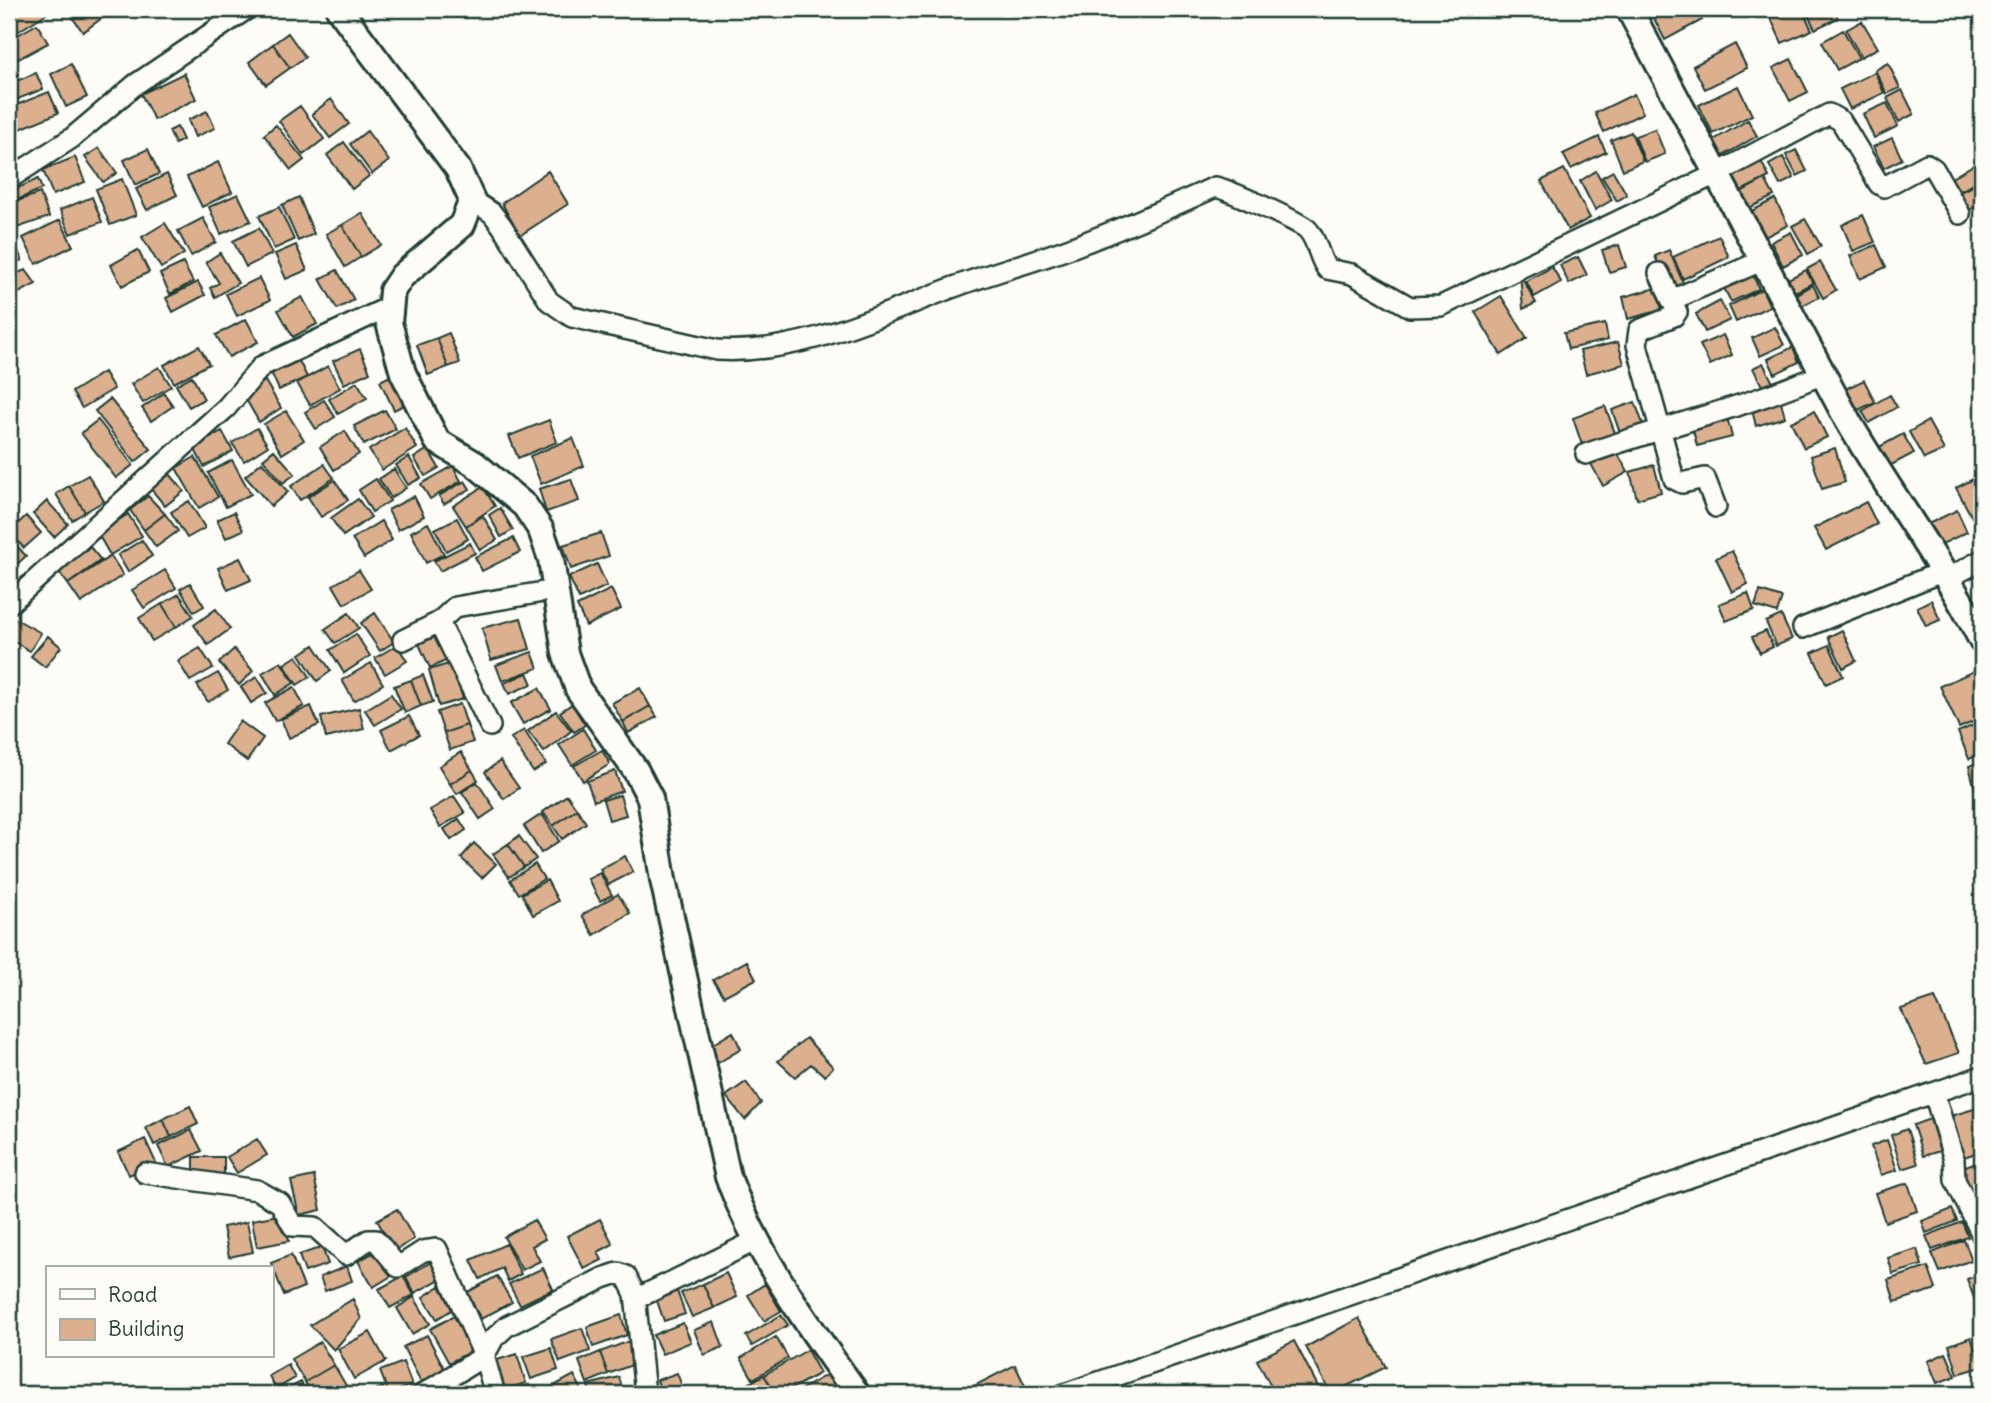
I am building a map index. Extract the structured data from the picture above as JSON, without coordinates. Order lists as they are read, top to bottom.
{
  "legend": ["Road", "Building"]
}
